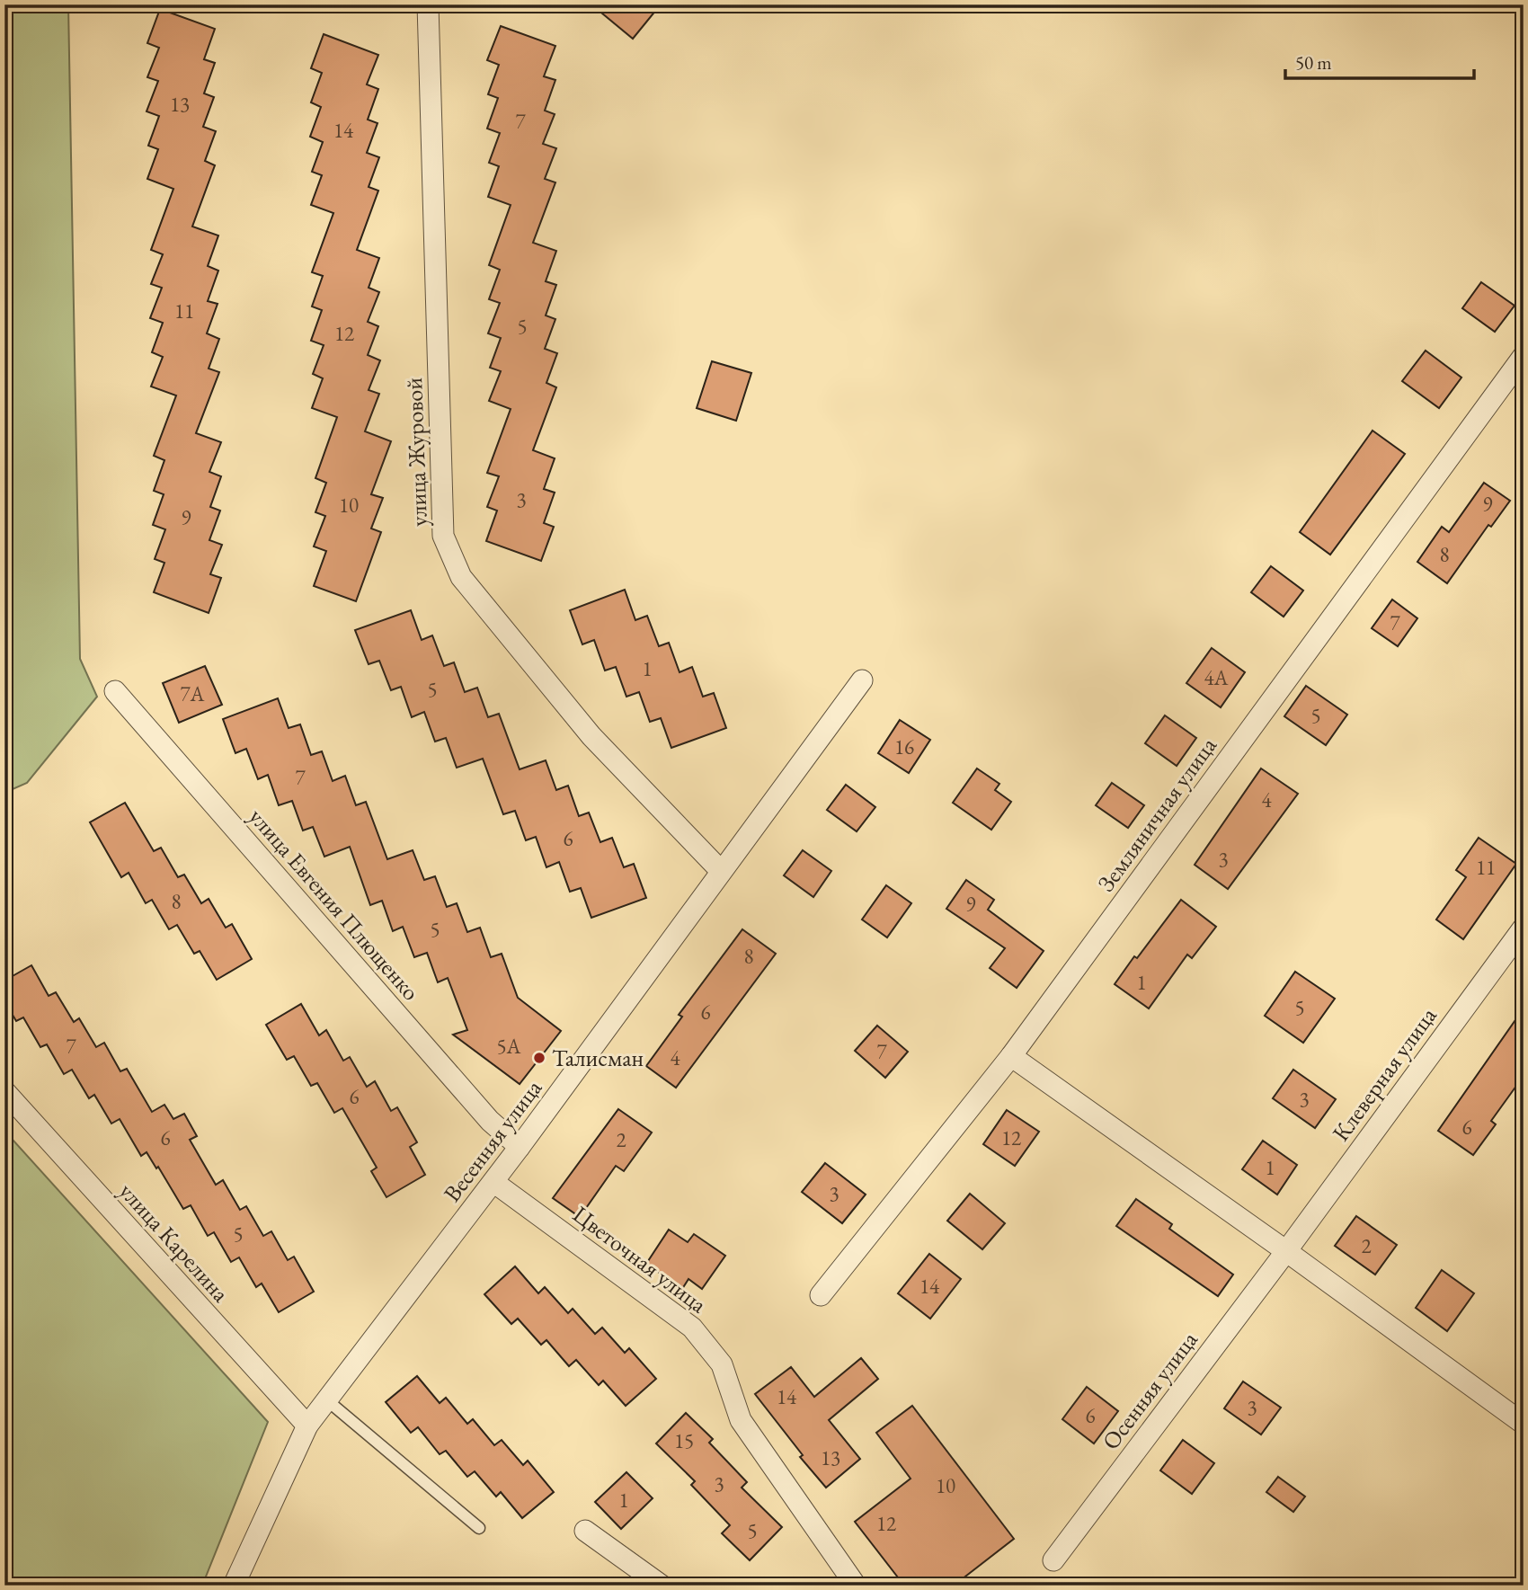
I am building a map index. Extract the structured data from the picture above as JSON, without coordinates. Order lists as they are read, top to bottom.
{
  "streets": {
    "street": [
      "улица Журовой",
      "Земляничная улица",
      "улица Евгения Плющенко",
      "Клеверная улица",
      "Весенняя улица",
      "улица Карелина",
      "Цветочная улица",
      "Осенняя улица"
    ]
  },
  "crossings": [
    ["улица Журовой", "Весенняя улица"],
    ["улица Евгения Плющенко", "Весенняя улица"],
    ["Клеверная улица", "Осенняя улица"],
    ["Весенняя улица", "улица Карелина"],
    ["Весенняя улица", "Цветочная улица"]
  ],
  "places": ["Талисман"],
  "house_numbers": [
    "13",
    "7",
    "14",
    "11",
    "5",
    "12",
    "3",
    "9",
    "10",
    "9",
    "8",
    "7",
    "1",
    "4А",
    "5",
    "7А",
    "5",
    "16",
    "7",
    "4",
    "6",
    "3",
    "11",
    "8",
    "9",
    "5",
    "8",
    "1",
    "5",
    "6",
    "7",
    "5А",
    "7",
    "4",
    "6",
    "3",
    "6",
    "6",
    "12",
    "2",
    "1",
    "3",
    "5",
    "2",
    "14",
    "14",
    "3",
    "6",
    "15",
    "13",
    "3",
    "10",
    "1",
    "12",
    "5"
  ],
  "scale_bar": "50 m"
}
